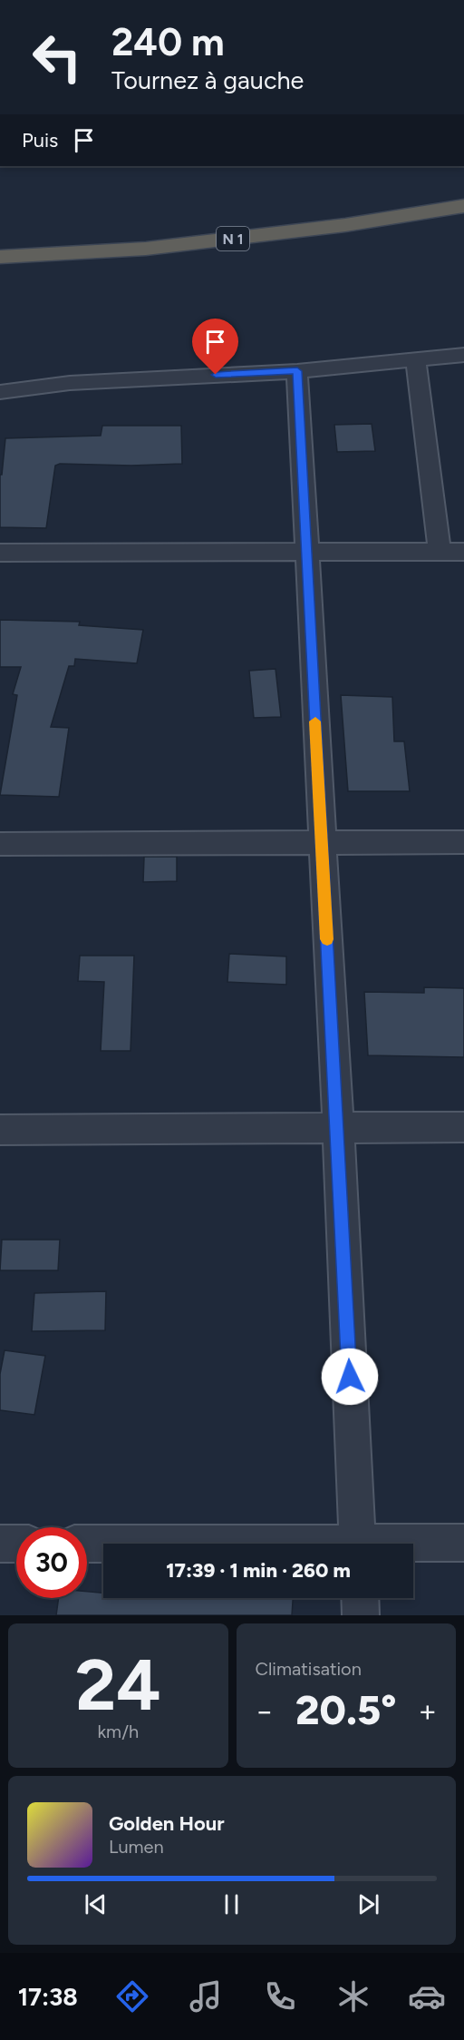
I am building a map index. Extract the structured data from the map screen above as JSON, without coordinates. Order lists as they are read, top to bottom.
{
  "streets": {
    "highway": ["N 1"]
  },
  "page": {
    "turn": ["240 m", "Tournez à gauche"],
    "then": "Puis",
    "limit": "30",
    "trip": "17:39 · 1 min · 260 m",
    "tile": [
      ["24", "km/h"],
      "Climatisation"
    ],
    "heat": ["−", "20.5°", "+"],
    "song": ["Golden Hour", "Lumen"],
    "tabs": "17:38"
  }
}
